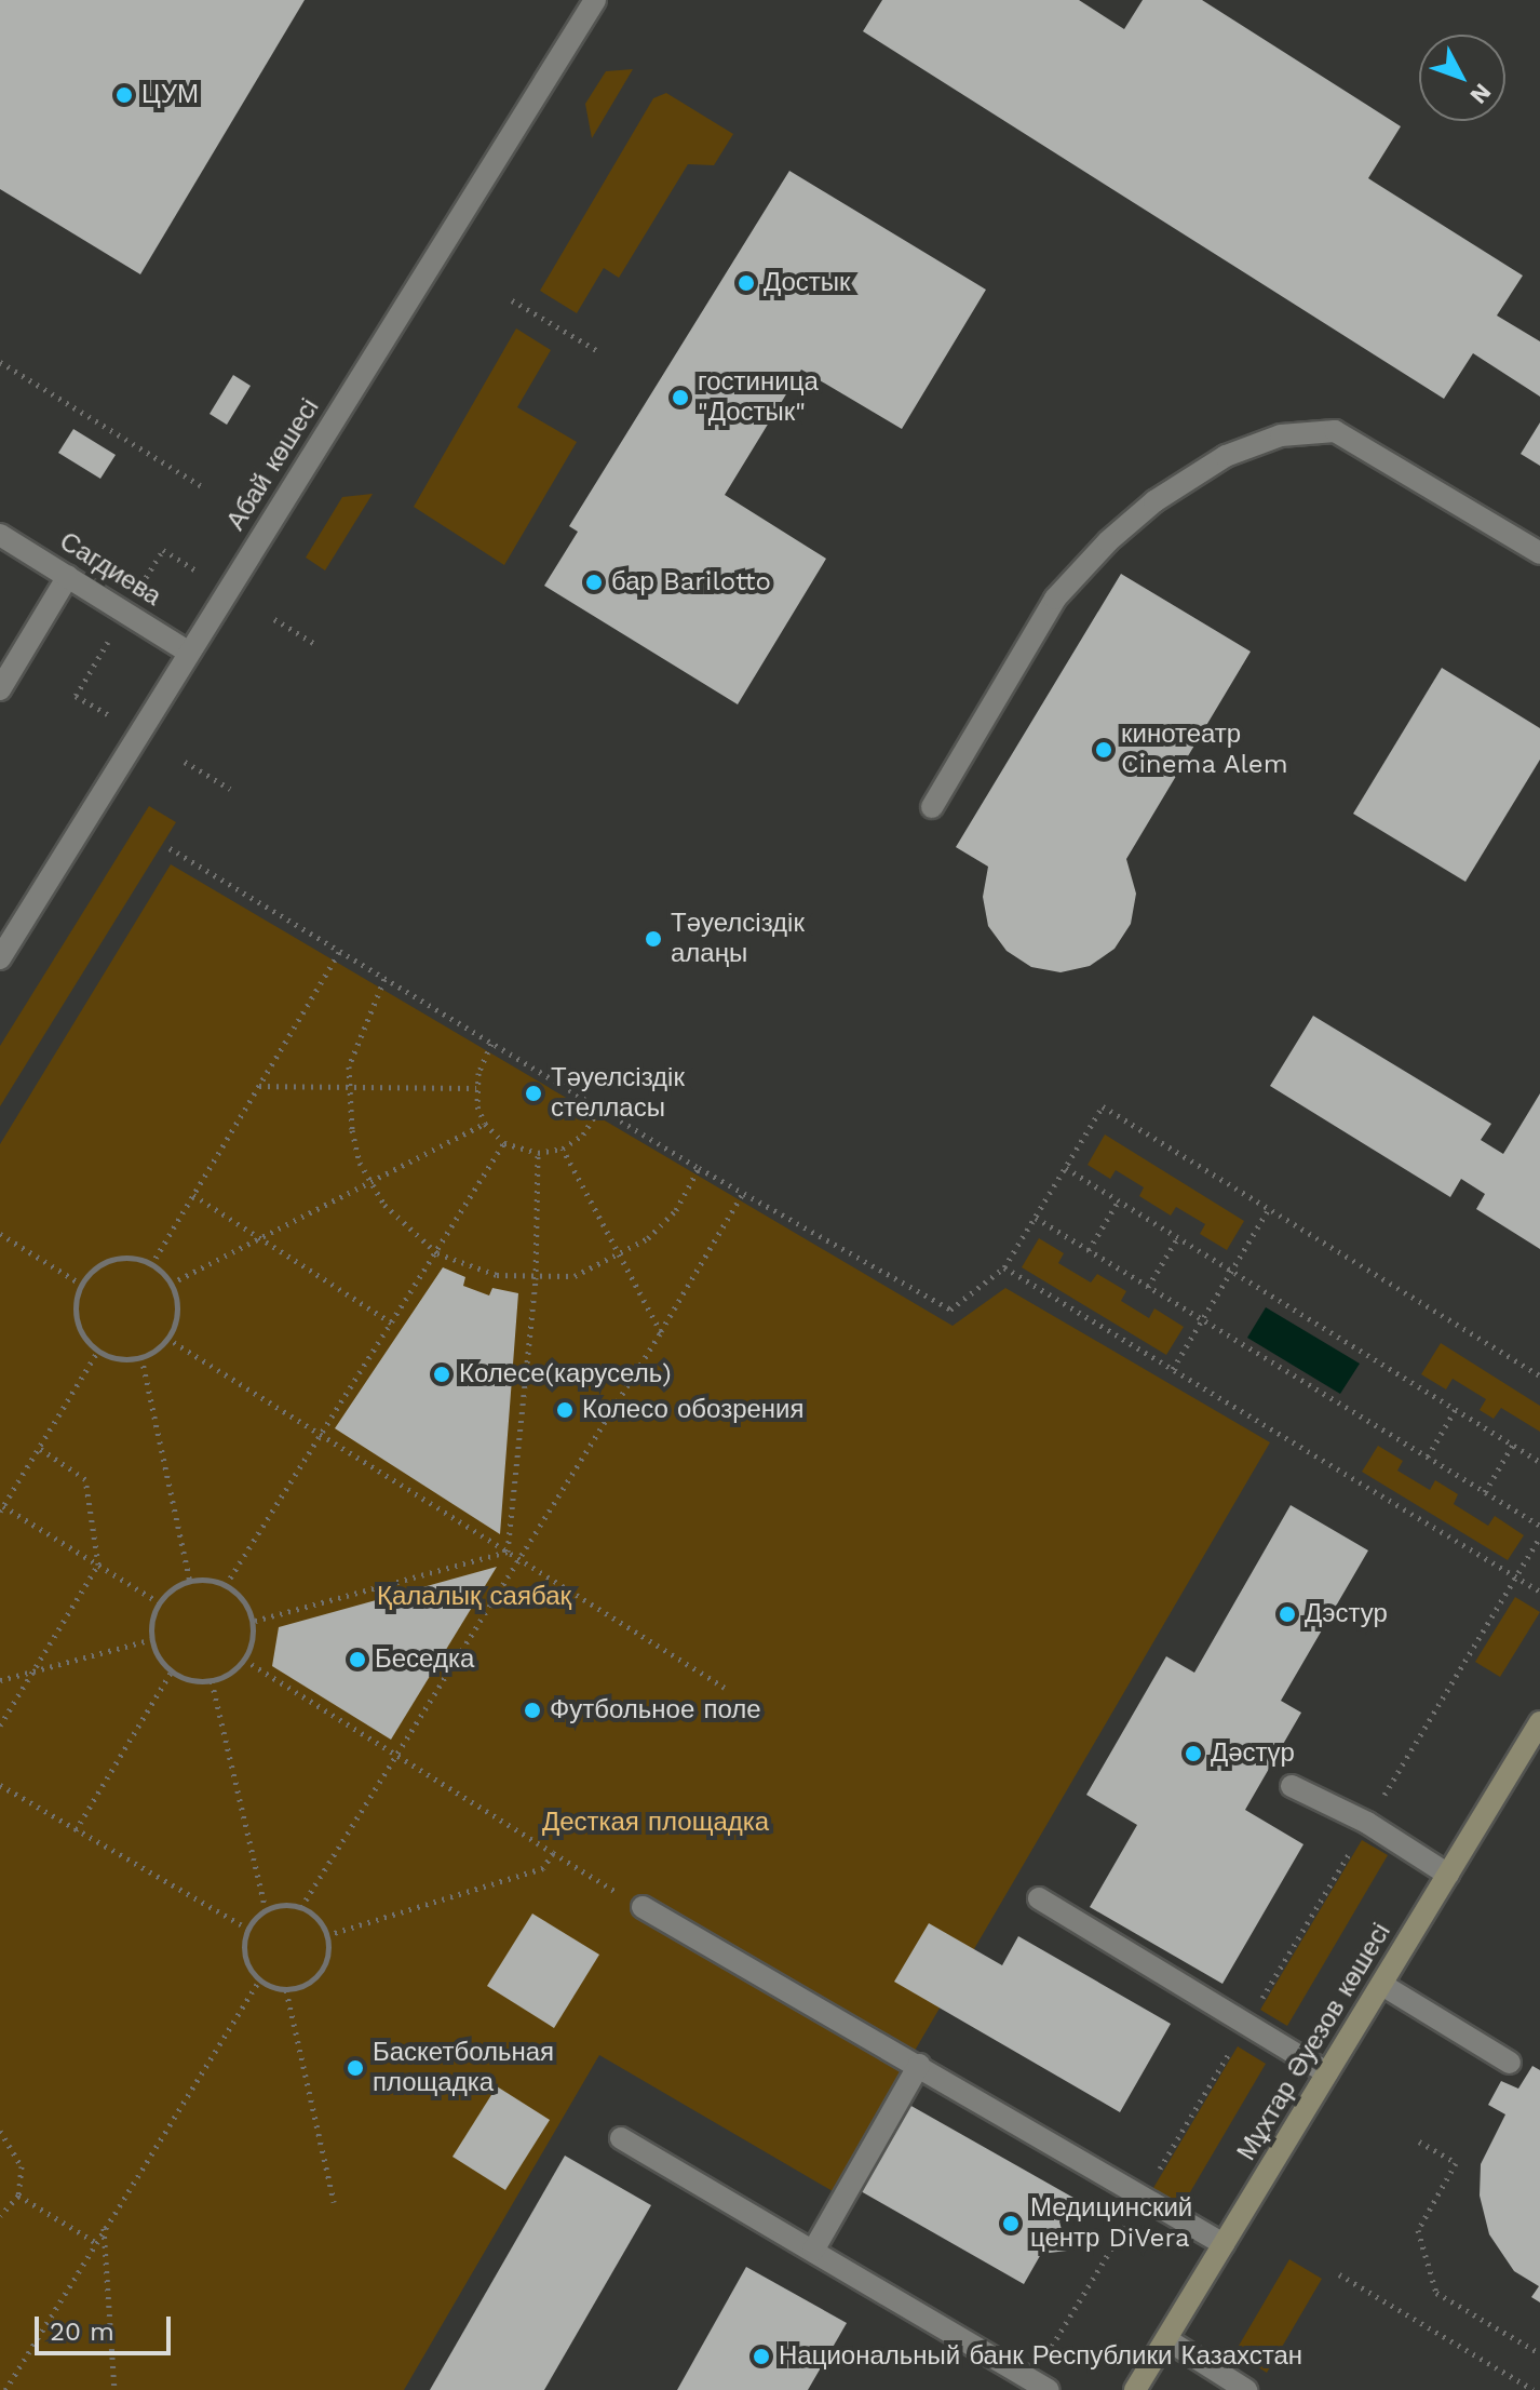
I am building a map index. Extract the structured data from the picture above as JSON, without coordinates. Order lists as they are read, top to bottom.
{
  "streets": {
    "main road": ["Мұхтар Әуезов көшесі"],
    "street": ["Абай көшесі", "Сагдиева"]
  },
  "crossings": [
    ["Абай көшесі", "Сагдиева"]
  ],
  "parks": ["Қалалық саябақ", "Десткая площадка"],
  "places": [
    "ЦУМ",
    "Достык",
    "гостиница \"Достык\"",
    "бар Barilotto",
    "кинотеатр Cinema Alem",
    "Тәуелсіздік алаңы",
    "Тәуелсіздік стелласы",
    "Колесе(карусель)",
    "Колесо обозрения",
    "Дэстур",
    "Беседка",
    "Футбольное поле",
    "Дәстүр",
    "Баскетбольная площадка",
    "Медицинский центр DiVera",
    "Национальный банк Республики Казахстан"
  ],
  "scale_bar": "20 m",
  "north": "bottom right"
}
